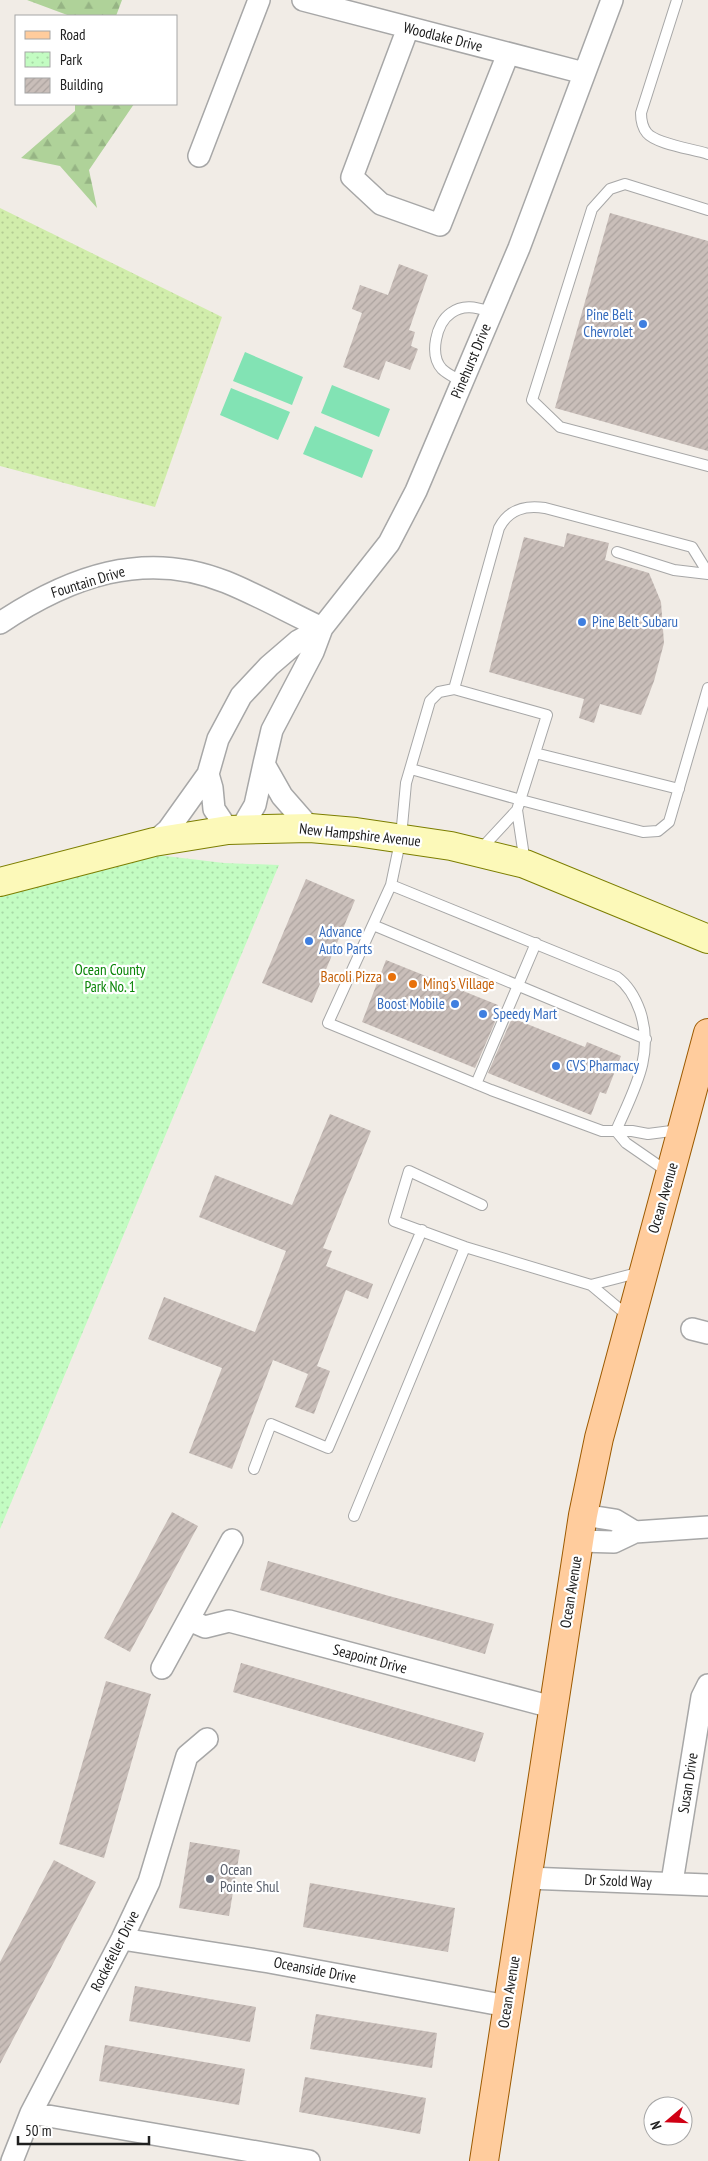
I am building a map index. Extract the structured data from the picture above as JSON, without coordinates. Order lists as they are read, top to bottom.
{
  "streets": {
    "main road": ["New Hampshire Avenue", "Ocean Avenue"],
    "street": [
      "Woodlake Drive",
      "Pinehurst Drive",
      "Fountain Drive",
      "Seapoint Drive",
      "Susan Drive",
      "Dr Szold Way",
      "Rockefeller Drive",
      "Oceanside Drive"
    ]
  },
  "crossings": [
    ["Woodlake Drive", "Pinehurst Drive"],
    ["Pinehurst Drive", "Fountain Drive"],
    ["Pinehurst Drive", "New Hampshire Avenue"],
    ["Ocean Avenue", "Seapoint Drive"],
    ["Ocean Avenue", "Dr Szold Way"],
    ["Ocean Avenue", "Oceanside Drive"],
    ["Susan Drive", "Dr Szold Way"],
    ["Rockefeller Drive", "Oceanside Drive"]
  ],
  "parks": ["Ocean County Park No. 1"],
  "places": [
    "Pine Belt Chevrolet",
    "Pine Belt Subaru",
    "Advance Auto Parts",
    "Bacoli Pizza",
    "Ming's Village",
    "Boost Mobile",
    "Speedy Mart",
    "CVS Pharmacy",
    "Ocean Pointe Shul"
  ],
  "legend": ["Road", "Park", "Building"],
  "scale_bar": "50 m",
  "north": "left"
}
